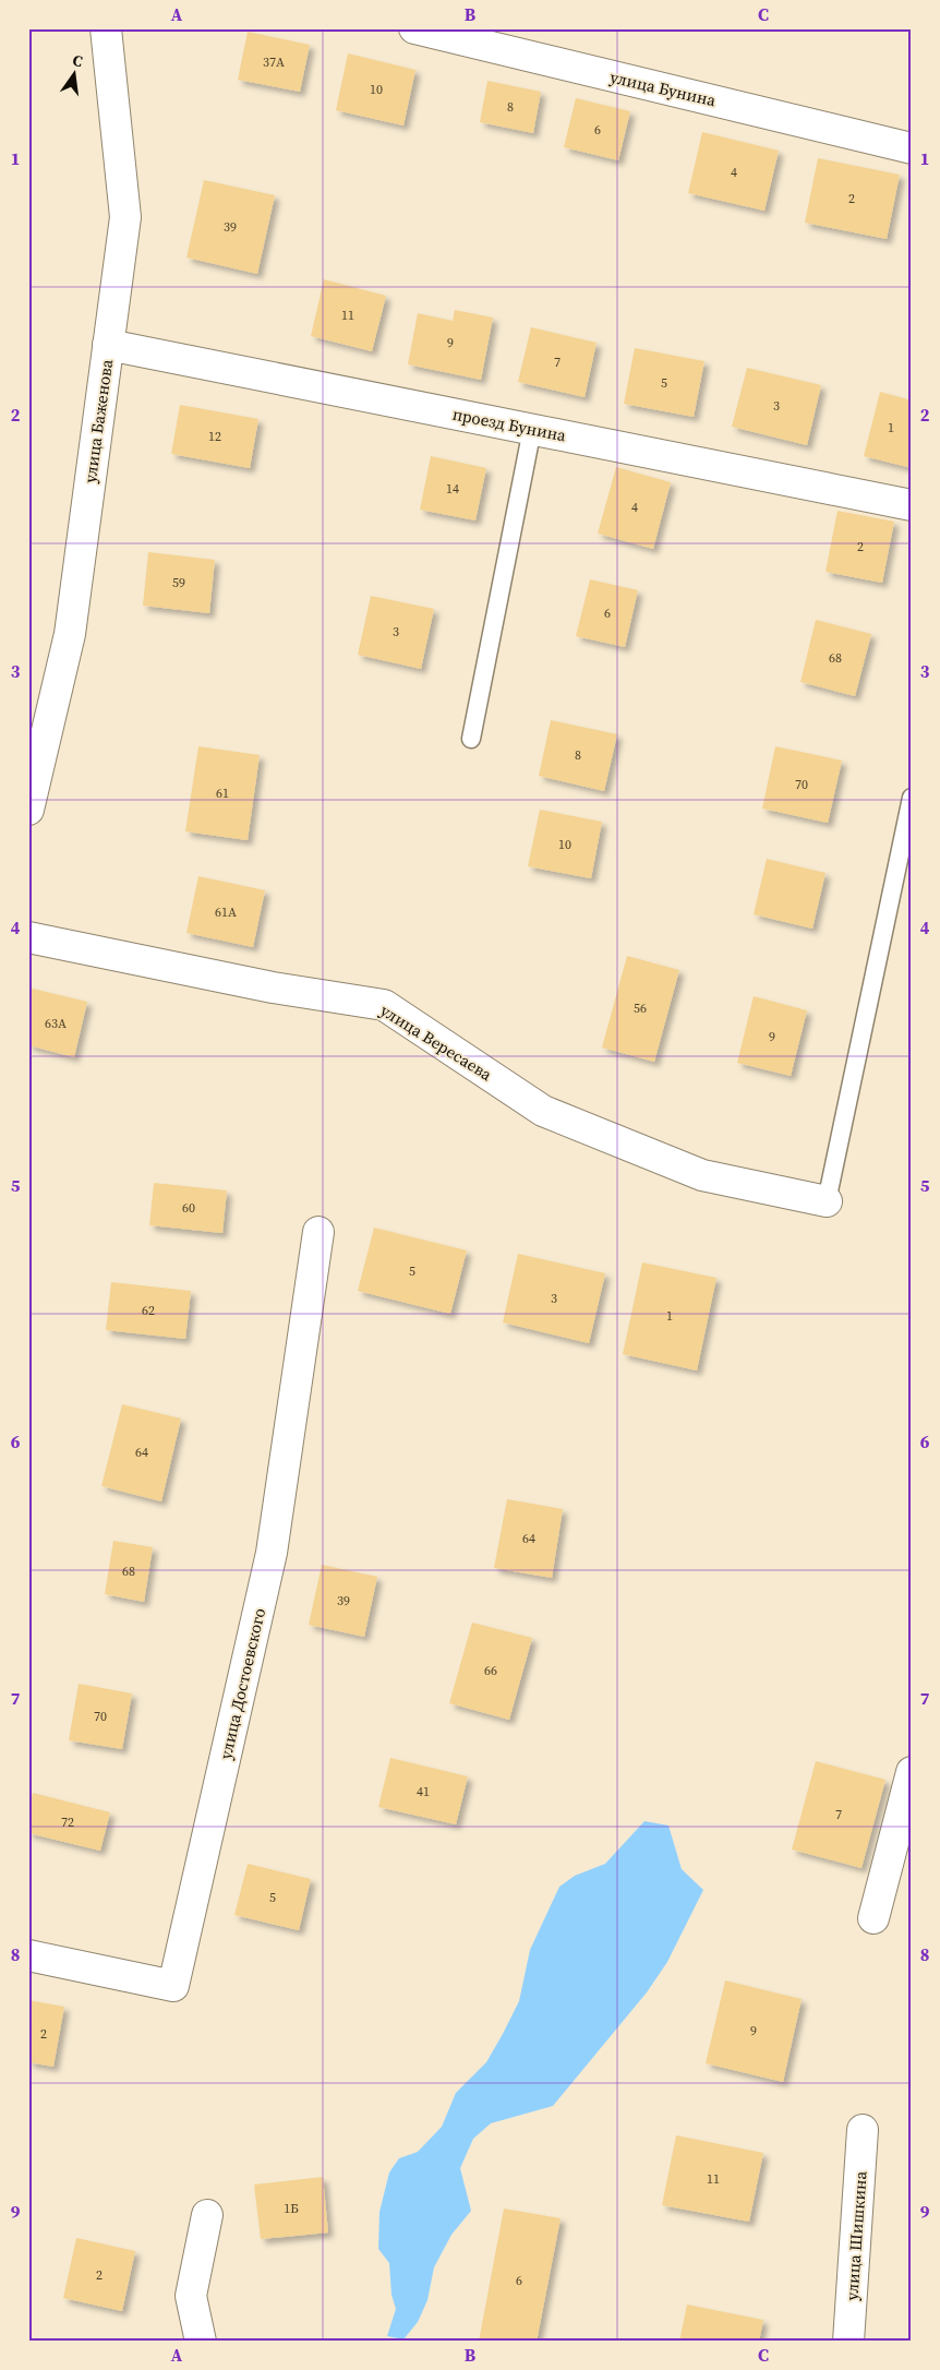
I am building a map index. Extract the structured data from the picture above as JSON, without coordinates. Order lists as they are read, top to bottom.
{
  "streets": {
    "street": [
      "улица Бунина",
      "улица Баженова",
      "проезд Бунина",
      "улица Вересаева",
      "улица Достоевского",
      "улица Шишкина"
    ]
  },
  "crossings": [
    ["улица Баженова", "проезд Бунина"]
  ],
  "house_numbers": [
    "37А",
    "10",
    "8",
    "6",
    "4",
    "2",
    "39",
    "11",
    "9",
    "7",
    "5",
    "3",
    "1",
    "12",
    "14",
    "4",
    "2",
    "59",
    "6",
    "3",
    "68",
    "8",
    "70",
    "61",
    "10",
    "61А",
    "56",
    "63А",
    "9",
    "60",
    "5",
    "3",
    "62",
    "1",
    "64",
    "64",
    "68",
    "39",
    "66",
    "70",
    "41",
    "7",
    "72",
    "5",
    "9",
    "2",
    "11",
    "1Б",
    "2",
    "6"
  ],
  "north": "top",
  "grid": {
    "columns": ["A", "B", "C"],
    "rows": [
      "1",
      "2",
      "3",
      "4",
      "5",
      "6",
      "7",
      "8",
      "9"
    ]
  }
}
